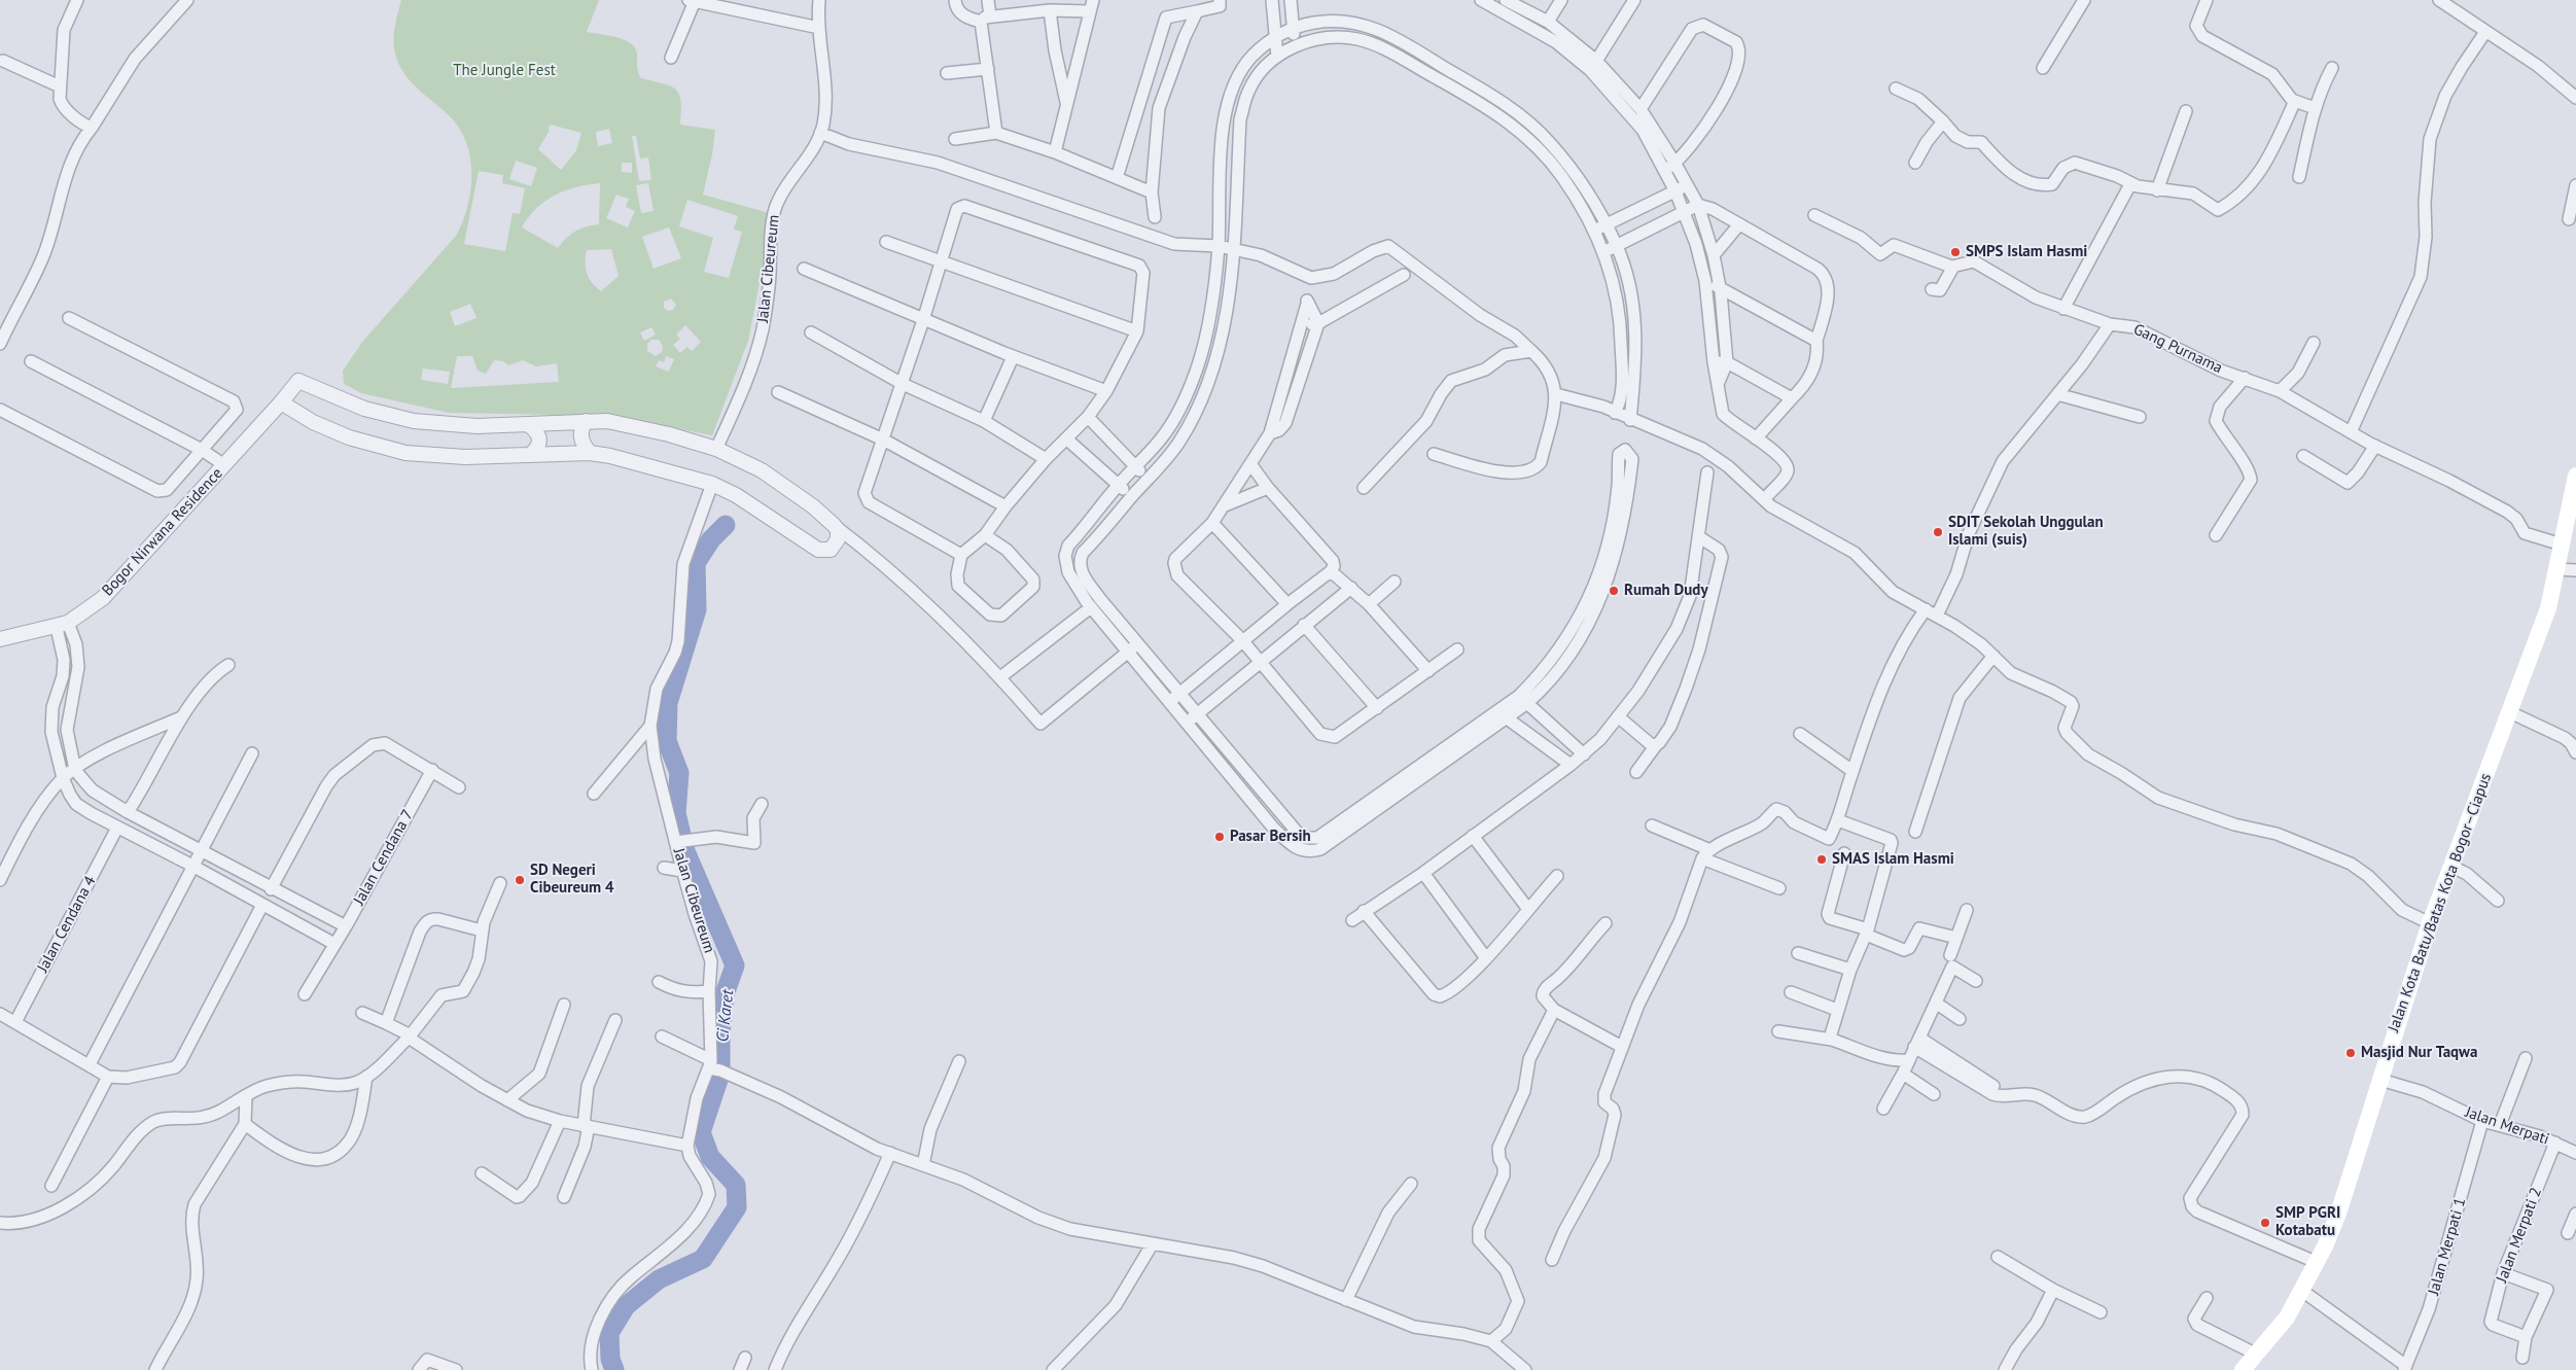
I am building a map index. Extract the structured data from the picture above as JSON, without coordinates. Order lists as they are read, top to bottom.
{
  "streets": {
    "main road": ["Jalan Kota Batu/Batas Kota Bogor–Ciapus"],
    "street": [
      "Jalan Cibeureum",
      "Gang Purnama",
      "Bogor Nirwana Residence",
      "Jalan Cendana 7",
      "Jalan Cendana 4",
      "Jalan Merpati",
      "Jalan Merpati 2",
      "Jalan Merpati 1"
    ]
  },
  "crossings": [
    ["Gang Purnama", "Jalan Kota Batu/Batas Kota Bogor–Ciapus"],
    ["Jalan Kota Batu/Batas Kota Bogor–Ciapus", "Jalan Merpati"],
    ["Jalan Merpati", "Jalan Merpati 2"],
    ["Jalan Merpati", "Jalan Merpati 1"]
  ],
  "water": ["Ci Karet"],
  "parks": ["The Jungle Fest"],
  "places": [
    "SMPS Islam Hasmi",
    "SDIT Sekolah Unggulan Islami (suis)",
    "Rumah Dudy",
    "Pasar Bersih",
    "SMAS Islam Hasmi",
    "SD Negeri Cibeureum 4",
    "Masjid Nur Taqwa",
    "SMP PGRI Kotabatu"
  ]
}
